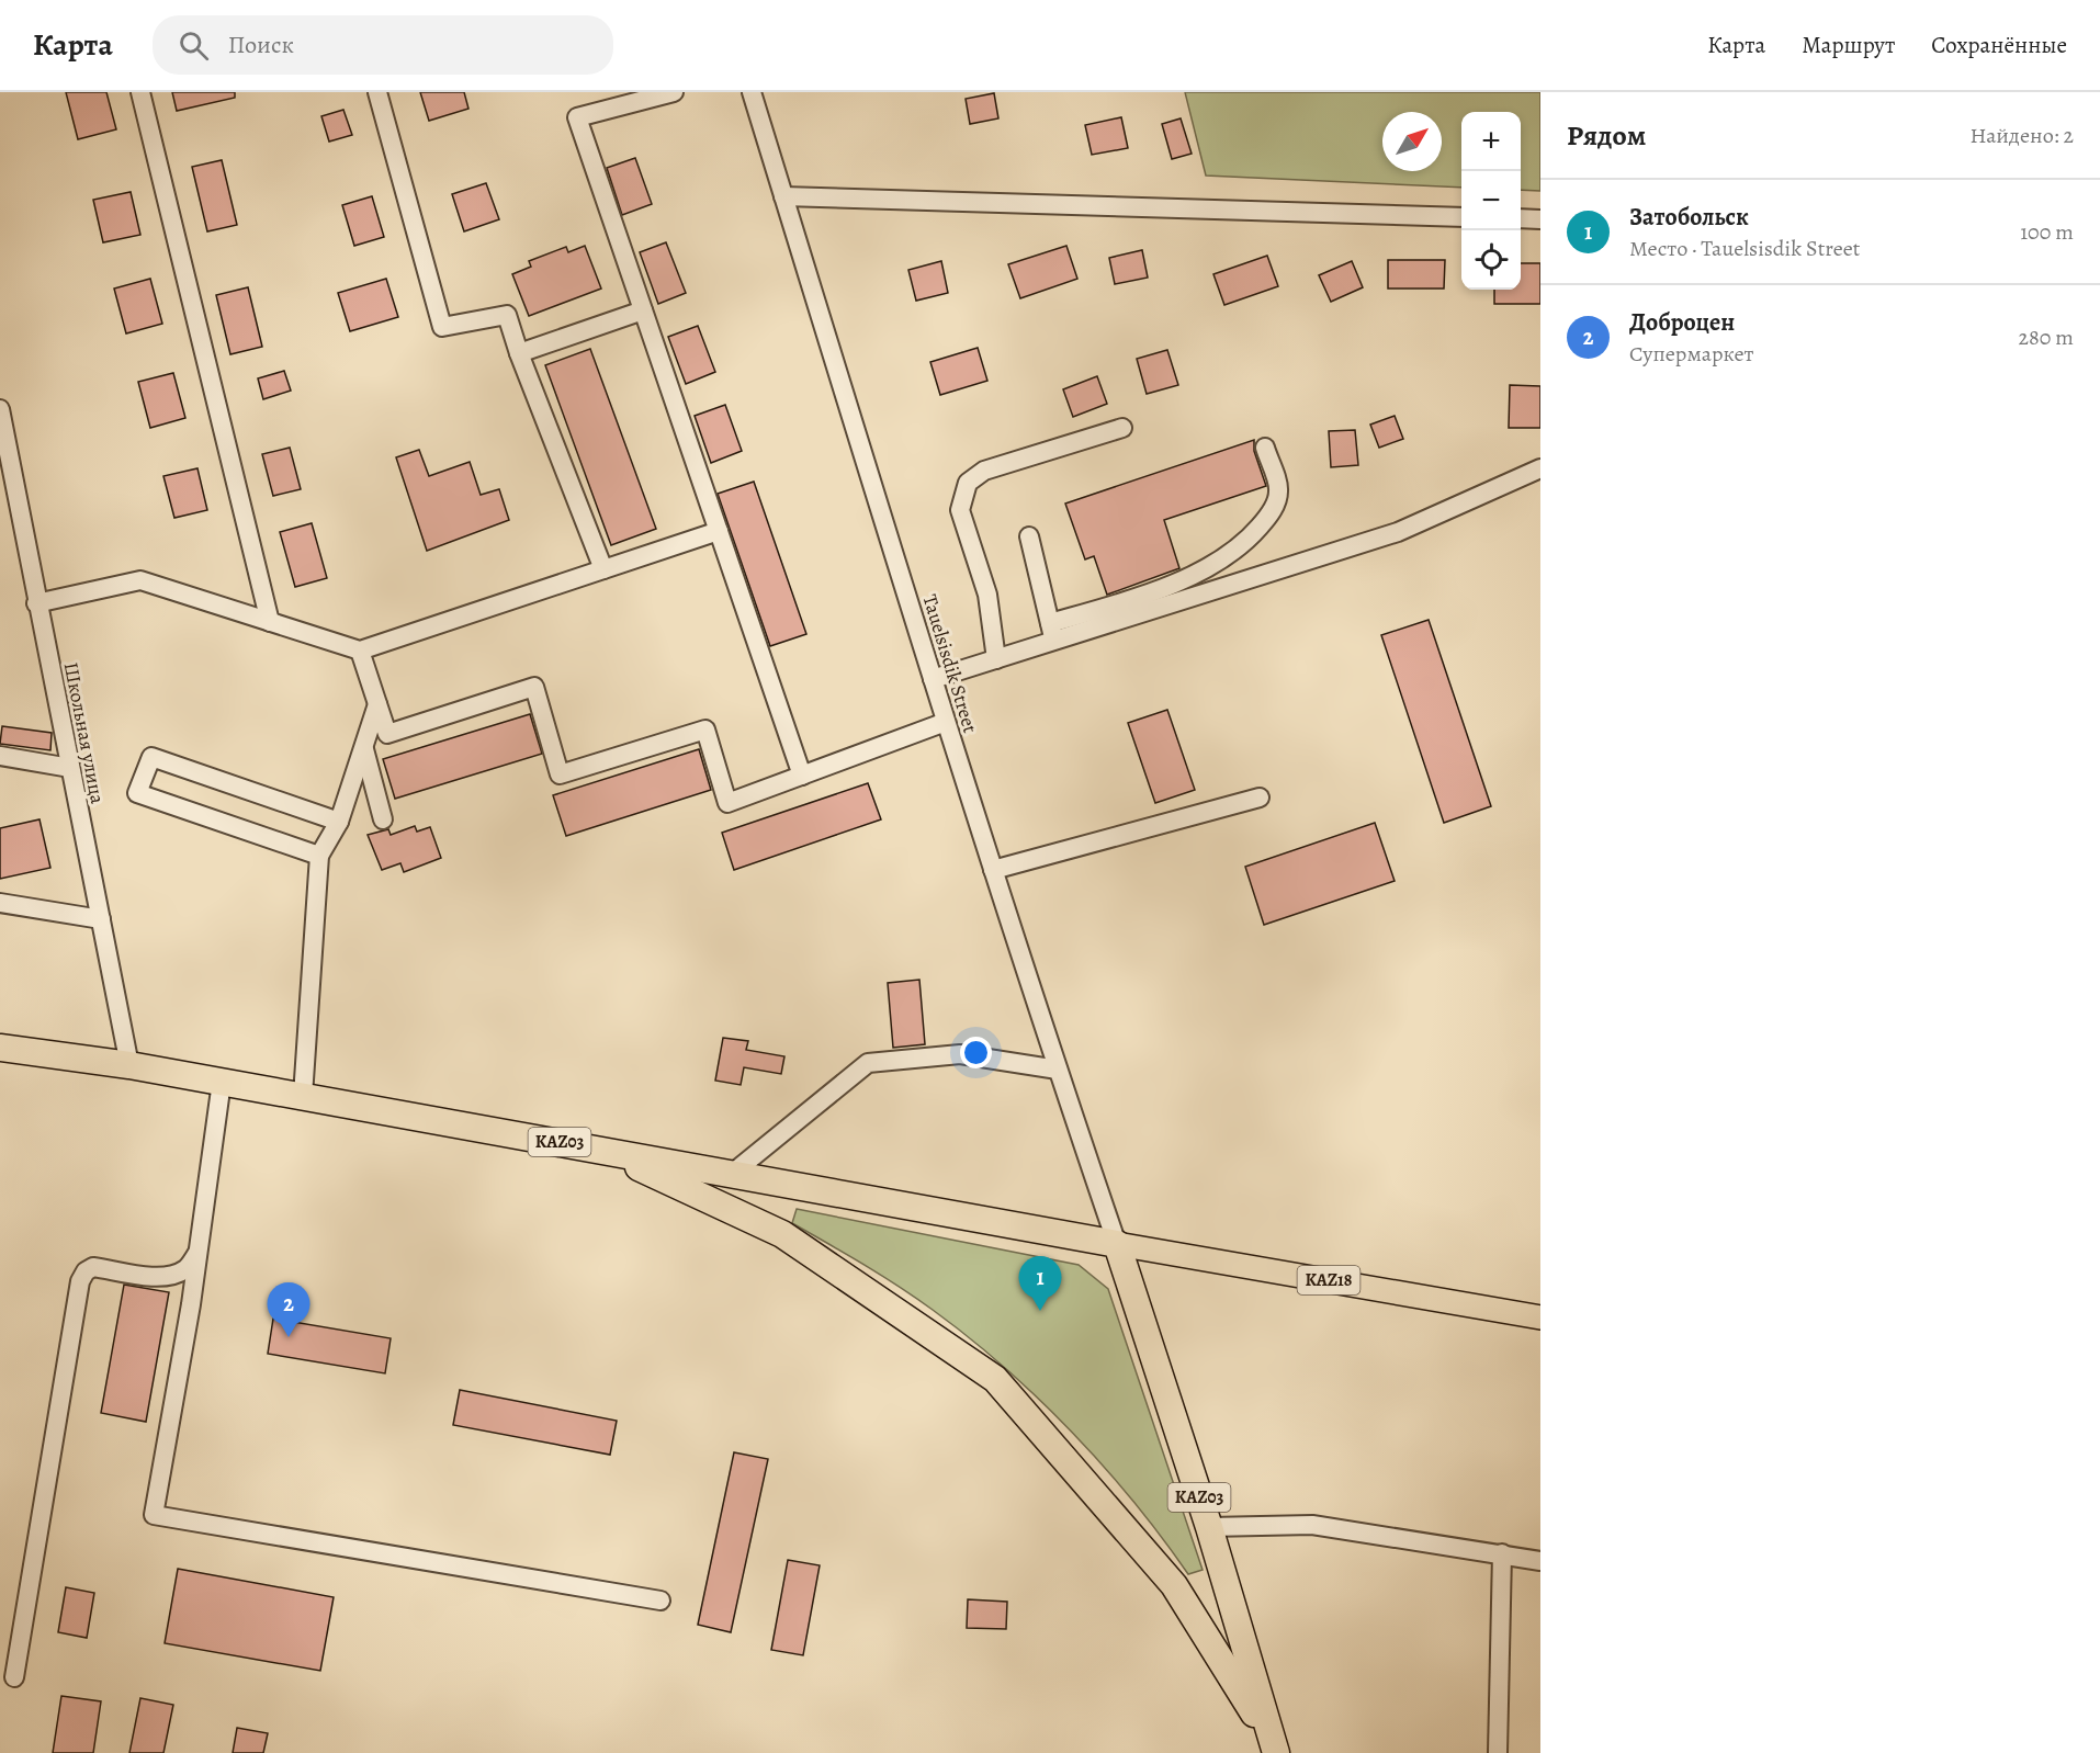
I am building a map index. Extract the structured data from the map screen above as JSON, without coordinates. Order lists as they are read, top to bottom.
{
  "streets": {
    "highway": ["KАZ03"],
    "main road": ["KAZ18"],
    "street": ["Tauelsisdik Street", "Школьная улица"]
  },
  "crossings": [
    ["Tauelsisdik Street", "KАZ03"],
    ["Tauelsisdik Street", "KAZ18"],
    ["Школьная улица", "KАZ03"],
    ["KАZ03", "KAZ18"]
  ],
  "north": "top right",
  "page": {
    "header": "Карта",
    "search": "Поиск",
    "nav": ["Карта", "Маршрут", "Сохранённые"],
    "heading": ["Рядом", "Найдено: 2"],
    "map_buttons": ["+", "−"],
    "list": [
      {
        "mark": "1",
        "name": "Затобольск",
        "note": "Место · Tauelsisdik Street",
        "value": "100 m"
      },
      {
        "mark": "2",
        "name": "Доброцен",
        "note": "Супермаркет",
        "value": "280 m"
      }
    ],
    "pins": ["1", "2"]
  }
}
